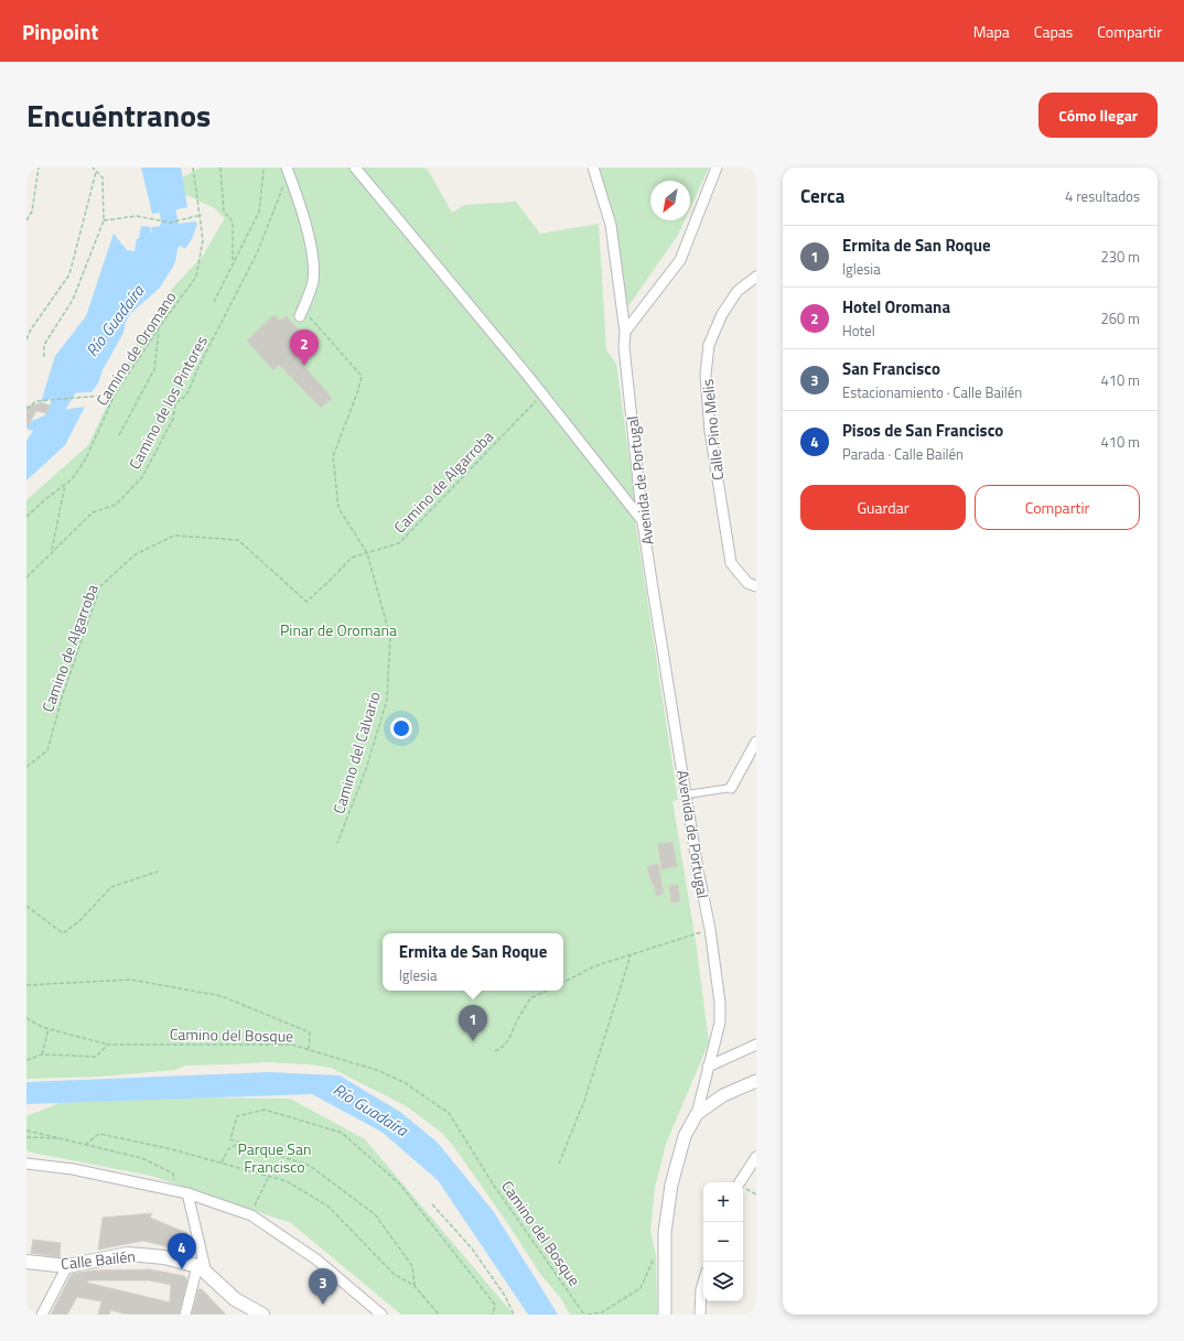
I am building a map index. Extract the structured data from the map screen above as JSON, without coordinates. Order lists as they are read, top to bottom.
{
  "streets": {
    "main road": ["Calle Bailén"],
    "street": ["Calle Pino Melis", "Avenida de Portugal"],
    "path": [
      "Camino de Oromano",
      "Camino de los Pintores",
      "Camino de Algarroba",
      "Camino del Calvario",
      "Camino del Bosque"
    ]
  },
  "crossings": [
    ["Camino de Algarroba", "Camino del Calvario"]
  ],
  "water": ["Río Guadaíra"],
  "parks": ["Pinar de Oromana", "Parque San Francisco"],
  "north": "bottom left",
  "page": {
    "header": "Pinpoint",
    "nav": ["Mapa", "Capas", "Compartir"],
    "title": "Encuéntranos",
    "buttons": [
      "Cómo llegar",
      ["Guardar", "Compartir"]
    ],
    "heading": ["Cerca", "4 resultados"],
    "list": [
      {
        "mark": "1",
        "name": "Ermita de San Roque",
        "note": "Iglesia",
        "value": "230 m"
      },
      {
        "mark": "2",
        "name": "Hotel Oromana",
        "note": "Hotel",
        "value": "260 m"
      },
      {
        "mark": "3",
        "name": "San Francisco",
        "note": "Estacionamiento · Calle Bailén",
        "value": "410 m"
      },
      {
        "mark": "4",
        "name": "Pisos de San Francisco",
        "note": "Parada · Calle Bailén",
        "value": "410 m"
      }
    ],
    "pins": [
      "2",
      "1",
      "4",
      "3"
    ],
    "popup": ["Ermita de San Roque", "Iglesia"],
    "map_buttons": ["+", "−"]
  }
}
